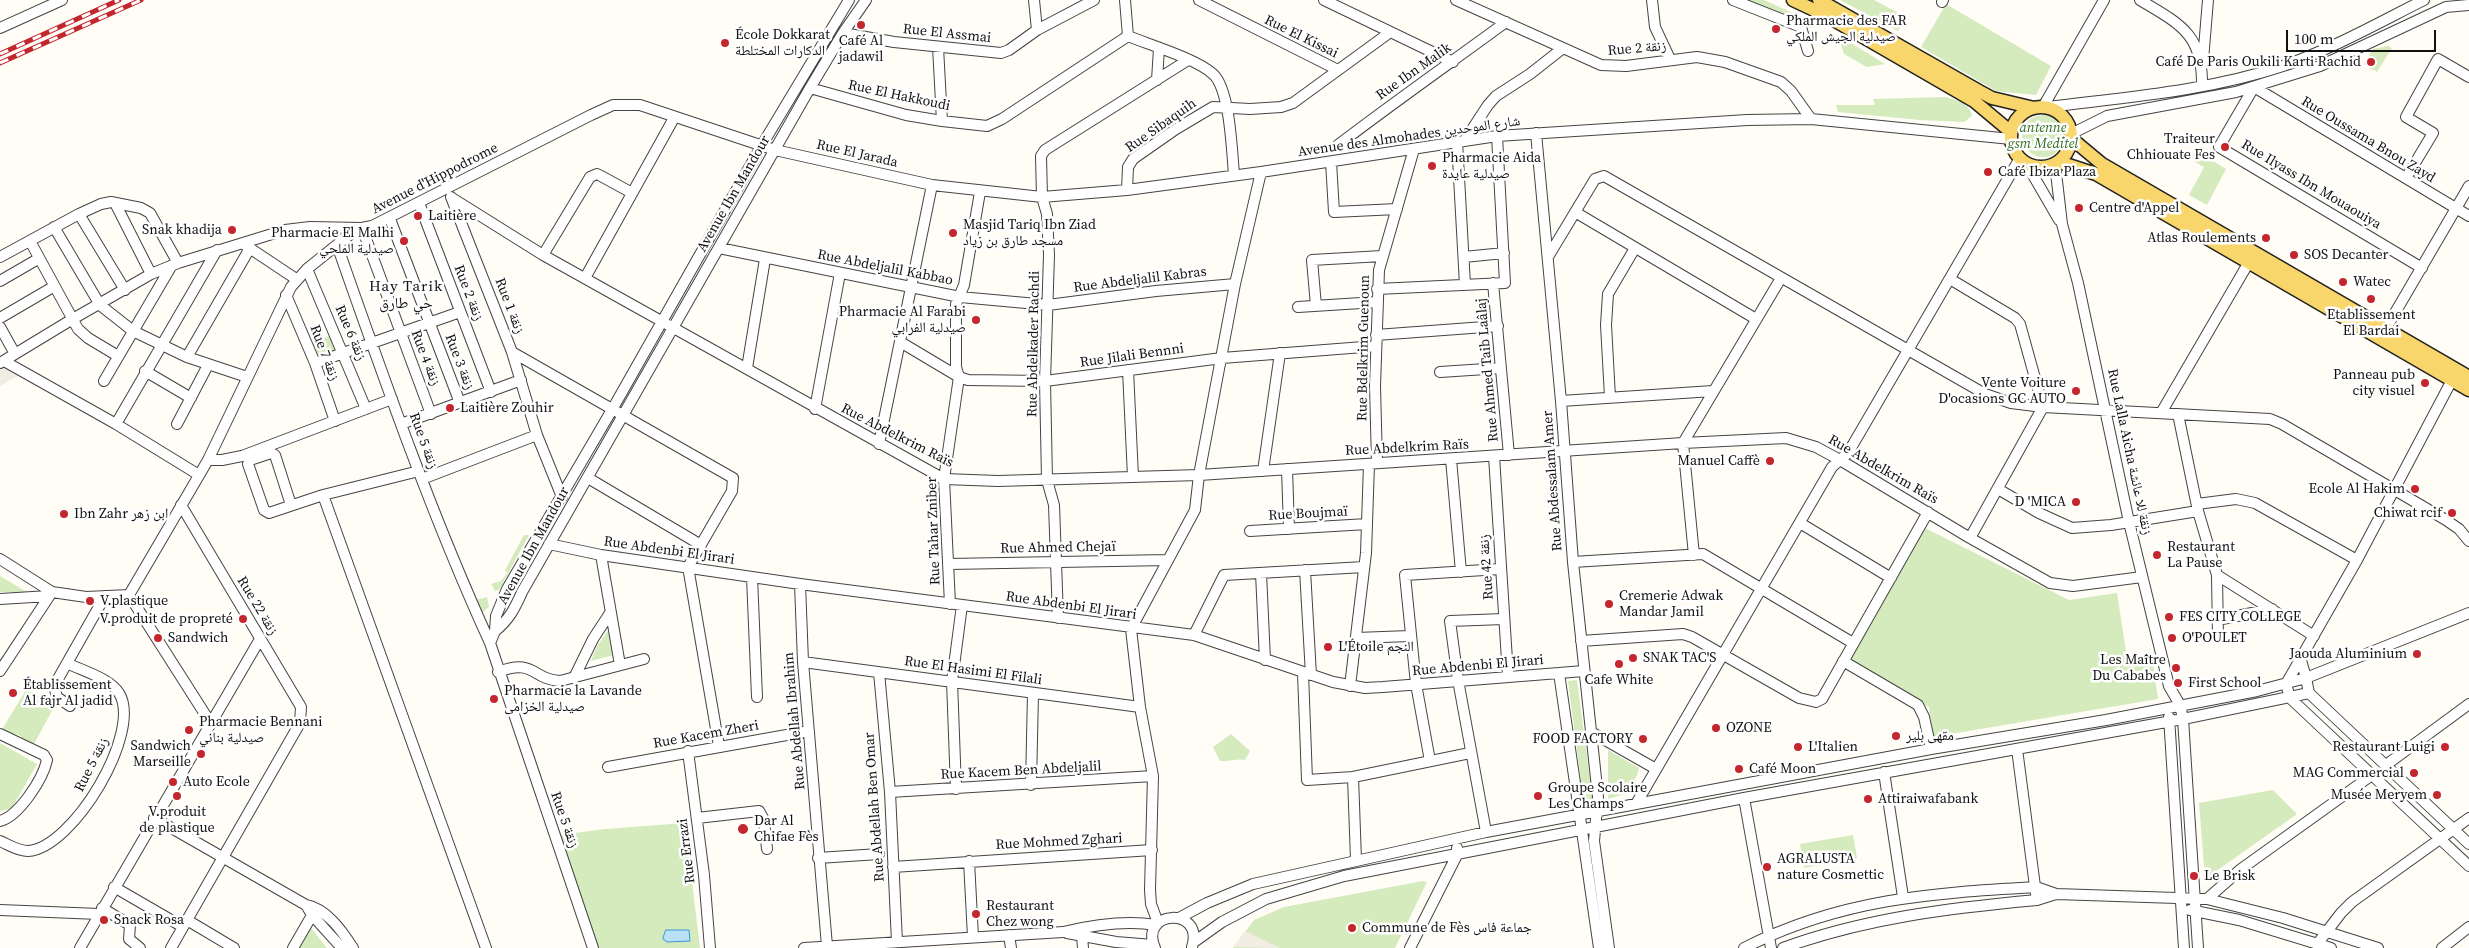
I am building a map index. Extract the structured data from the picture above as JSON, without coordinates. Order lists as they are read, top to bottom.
{
  "streets": {
    "street": [
      "Rue El Assmai",
      "Rue El Kissai",
      "Rue 2 زنقة",
      "Rue Ibn Malik",
      "Rue El Hakkoudi",
      "Rue Sibaquih",
      "Avenue des Almohades شارع الموحدين",
      "Rue Oussama Bnou Zayd",
      "Rue El Jarada",
      "Avenue d'Hippodrome",
      "Rue Ilyass Ibn Mouaouiya",
      "Avenue Ibn Mandour",
      "Rue Abdeljalil Kabbao",
      "Rue Abdeljalil Kabras",
      "Rue 1 زنقة",
      "Rue 6 زنقة",
      "Rue Abdelkader Rachdi",
      "Rue Bdelkrim Guenoun",
      "Rue 7 زنقة",
      "Rue Jilali Bennni",
      "Rue 4 زنقة",
      "Rue 3 زنقة",
      "Rue Ahmed Taib Laâlaj",
      "Rue Abdelkrim Raïs",
      "Rue 5 زنقة",
      "Rue Lalla Aicha زنقة للا عائشة",
      "Rue Abdessalam Amer",
      "Rue Boujmaï",
      "Rue Tahar Zniber",
      "Rue Ahmed Chejaï",
      "Rue Abdenbi El Jirari",
      "Rue 42 زنقة",
      "Rue 22 زنقة",
      "Rue El Hasimi El Filali",
      "Rue Abdellah Ibrahim",
      "Rue Kacem Zheri",
      "Rue Kacem Ben Abdeljalil",
      "Rue Abdellah Ben Omar",
      "Rue Mohmed Zghari",
      "Rue Errazi"
    ]
  },
  "crossings": [
    ["Rue El Assmai", "Avenue Ibn Mandour"],
    ["Rue El Kissai", "Rue Sibaquih"],
    ["Rue 2 زنقة", "Rue Ibn Malik"],
    ["Rue 2 زنقة", "Avenue des Almohades شارع الموحدين"],
    ["Rue 2 زنقة", "Avenue d'Hippodrome"],
    ["Rue El Hakkoudi", "Avenue Ibn Mandour"],
    ["Rue Sibaquih", "Avenue des Almohades شارع الموحدين"],
    ["Avenue des Almohades شارع الموحدين", "Rue El Jarada"],
    ["Avenue des Almohades شارع الموحدين", "Rue Abdelkader Rachdi"],
    ["Avenue des Almohades شارع الموحدين", "Rue Bdelkrim Guenoun"],
    ["Avenue des Almohades شارع الموحدين", "Rue Lalla Aicha زنقة للا عائشة"],
    ["Avenue des Almohades شارع الموحدين", "Rue Abdessalam Amer"],
    ["Avenue des Almohades شارع الموحدين", "Rue Tahar Zniber"],
    ["Rue Oussama Bnou Zayd", "Rue Ilyass Ibn Mouaouiya"],
    ["Rue El Jarada", "Avenue d'Hippodrome"],
    ["Rue El Jarada", "Avenue Ibn Mandour"],
    ["Avenue d'Hippodrome", "Avenue Ibn Mandour"],
    ["Avenue d'Hippodrome", "Rue 1 زنقة"],
    ["Avenue d'Hippodrome", "Rue 4 زنقة"],
    ["Avenue d'Hippodrome", "Rue 3 زنقة"],
    ["Avenue d'Hippodrome", "Rue Abdelkrim Raïs"],
    ["Avenue Ibn Mandour", "Rue Abdeljalil Kabbao"],
    ["Avenue Ibn Mandour", "Rue 1 زنقة"],
    ["Avenue Ibn Mandour", "Rue Abdelkrim Raïs"],
    ["Avenue Ibn Mandour", "Rue Abdenbi El Jirari"],
    ["Rue Abdeljalil Kabbao", "Rue Abdeljalil Kabras"],
    ["Rue Abdeljalil Kabbao", "Rue Abdelkader Rachdi"],
    ["Rue Abdeljalil Kabbao", "Rue Tahar Zniber"],
    ["Rue Abdeljalil Kabras", "Rue Abdelkader Rachdi"],
    ["Rue 1 زنقة", "Rue Abdelkrim Raïs"],
    ["Rue Abdelkader Rachdi", "Rue Jilali Bennni"],
    ["Rue Abdelkader Rachdi", "Rue Abdelkrim Raïs"],
    ["Rue Abdelkader Rachdi", "Rue Ahmed Chejaï"],
    ["Rue Abdelkader Rachdi", "Rue Abdenbi El Jirari"],
    ["Rue Bdelkrim Guenoun", "Rue Jilali Bennni"],
    ["Rue Bdelkrim Guenoun", "Rue Abdelkrim Raïs"],
    ["Rue Bdelkrim Guenoun", "Rue Boujmaï"],
    ["Rue Bdelkrim Guenoun", "Rue Abdenbi El Jirari"],
    ["Rue Jilali Bennni", "Rue Tahar Zniber"],
    ["Rue Ahmed Taib Laâlaj", "Rue Abdelkrim Raïs"],
    ["Rue Abdelkrim Raïs", "Rue Lalla Aicha زنقة للا عائشة"],
    ["Rue Abdelkrim Raïs", "Rue Abdessalam Amer"],
    ["Rue Abdelkrim Raïs", "Rue Tahar Zniber"],
    ["Rue Abdelkrim Raïs", "Rue 42 زنقة"],
    ["Rue Abdessalam Amer", "Rue Abdenbi El Jirari"],
    ["Rue Tahar Zniber", "Rue Ahmed Chejaï"],
    ["Rue Tahar Zniber", "Rue Abdenbi El Jirari"],
    ["Rue Abdenbi El Jirari", "Rue 42 زنقة"],
    ["Rue Abdenbi El Jirari", "Rue Abdellah Ibrahim"],
    ["Rue El Hasimi El Filali", "Rue Abdellah Ibrahim"],
    ["Rue El Hasimi El Filali", "Rue Abdellah Ben Omar"],
    ["Rue Abdellah Ibrahim", "Rue Kacem Zheri"],
    ["Rue Kacem Zheri", "Rue Errazi"],
    ["Rue Kacem Ben Abdeljalil", "Rue Abdellah Ben Omar"],
    ["Rue Abdellah Ben Omar", "Rue Mohmed Zghari"]
  ],
  "districts": ["Hay Tarik حي طارق"],
  "parks": ["antenne gsm Meditel"],
  "places": [
    "Café Al jadawil",
    "Pharmacie des FAR صيدلية الجيش الملكي",
    "École Dokkarat الدكارات المختلطة",
    "Café De Paris Oukili Karti Rachid",
    "Traiteur Chhiouate Fes",
    "Pharmacie Aida صيدلية عايدة",
    "Café Ibiza Plaza",
    "Centre d'Appel",
    "Laitière",
    "Snak khadija",
    "Masjid Tariq Ibn Ziad مسجد طارق بن زياد",
    "Atlas Roulements",
    "Pharmacie El Malhi صيدلية الملحي",
    "SOS Decanter",
    "Watec",
    "Etablissement El Bardai",
    "Pharmacie Al Farabi صيدلية الفرابي",
    "Panneau pub city visuel",
    "Vente Voiture D'ocasions GC AUTO",
    "Laitière Zouhir",
    "Manuel Caffè",
    "Ecole Al Hakim",
    "D 'MICA",
    "Chiwat rcif",
    "Ibn Zahr ابن زهر",
    "Restaurant La Pause",
    "V.plastique",
    "Cremerie Adwak Mandar Jamil",
    "FES CITY COLLEGE",
    "V.produit de propreté",
    "Sandwich",
    "O'POULET",
    "L'Étoile النجم",
    "Jaouda Aluminium",
    "SNAK TAC'S",
    "Cafe White",
    "Les Maître Du Cababes",
    "First School",
    "Établissement Al fajr Al jadid",
    "Pharmacie la Lavande صيدلية الخزامى",
    "OZONE",
    "Pharmacie Bennani صيدلية بناني",
    "مقهى بلير",
    "FOOD FACTORY",
    "L'Italien",
    "Restaurant Luigi",
    "Sandwich Marseille",
    "Café Moon",
    "MAG Commercial",
    "Auto Ecole",
    "Musée Meryem",
    "V.produit de plastique",
    "Groupe Scolaire Les Champs",
    "Attiraiwafabank",
    "Dar Al Chifae Fès",
    "AGRALUSTA nature Cosmettic",
    "Le Brisk",
    "Restaurant Chez wong",
    "Snack Rosa",
    "Commune de Fès جماعة فاس"
  ],
  "scale_bar": "100 m"
}
